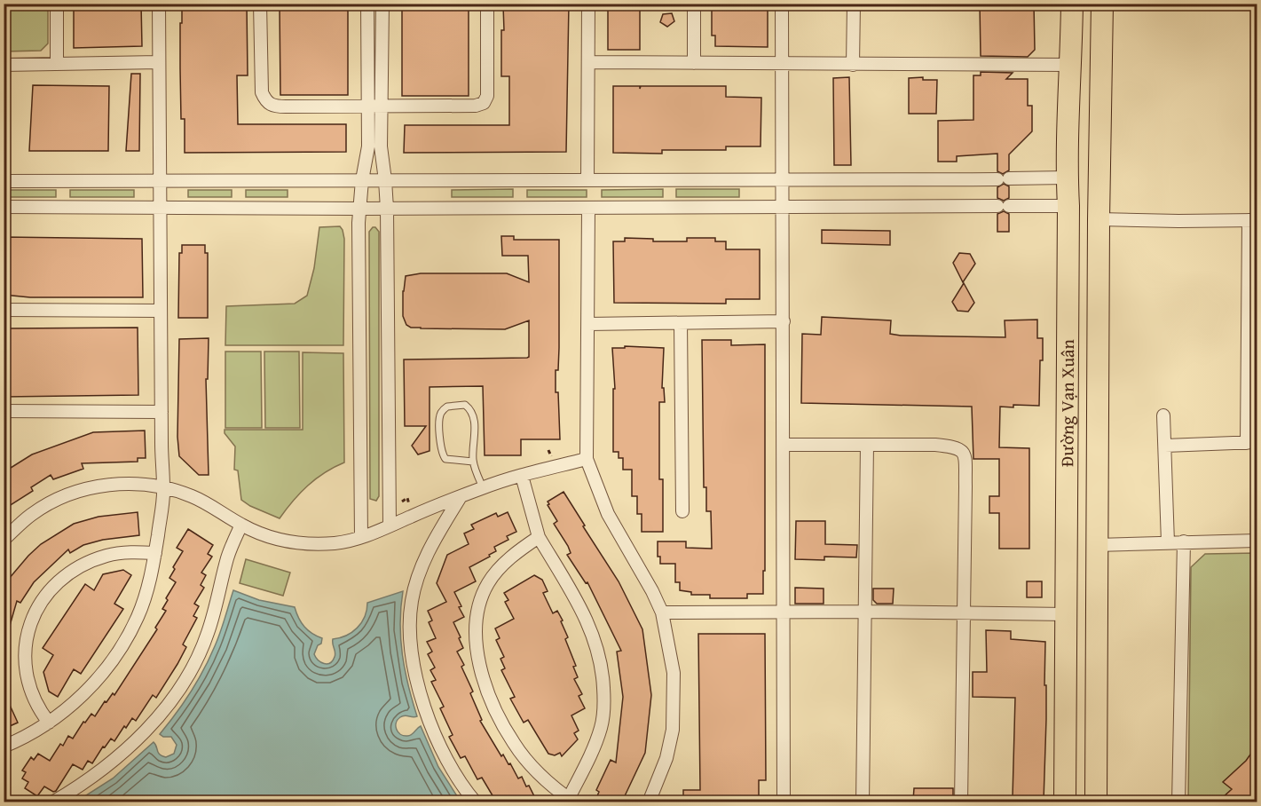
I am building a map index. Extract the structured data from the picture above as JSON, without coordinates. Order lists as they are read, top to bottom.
{
  "streets": {
    "highway": ["Đường Vạn Xuân"]
  }
}
